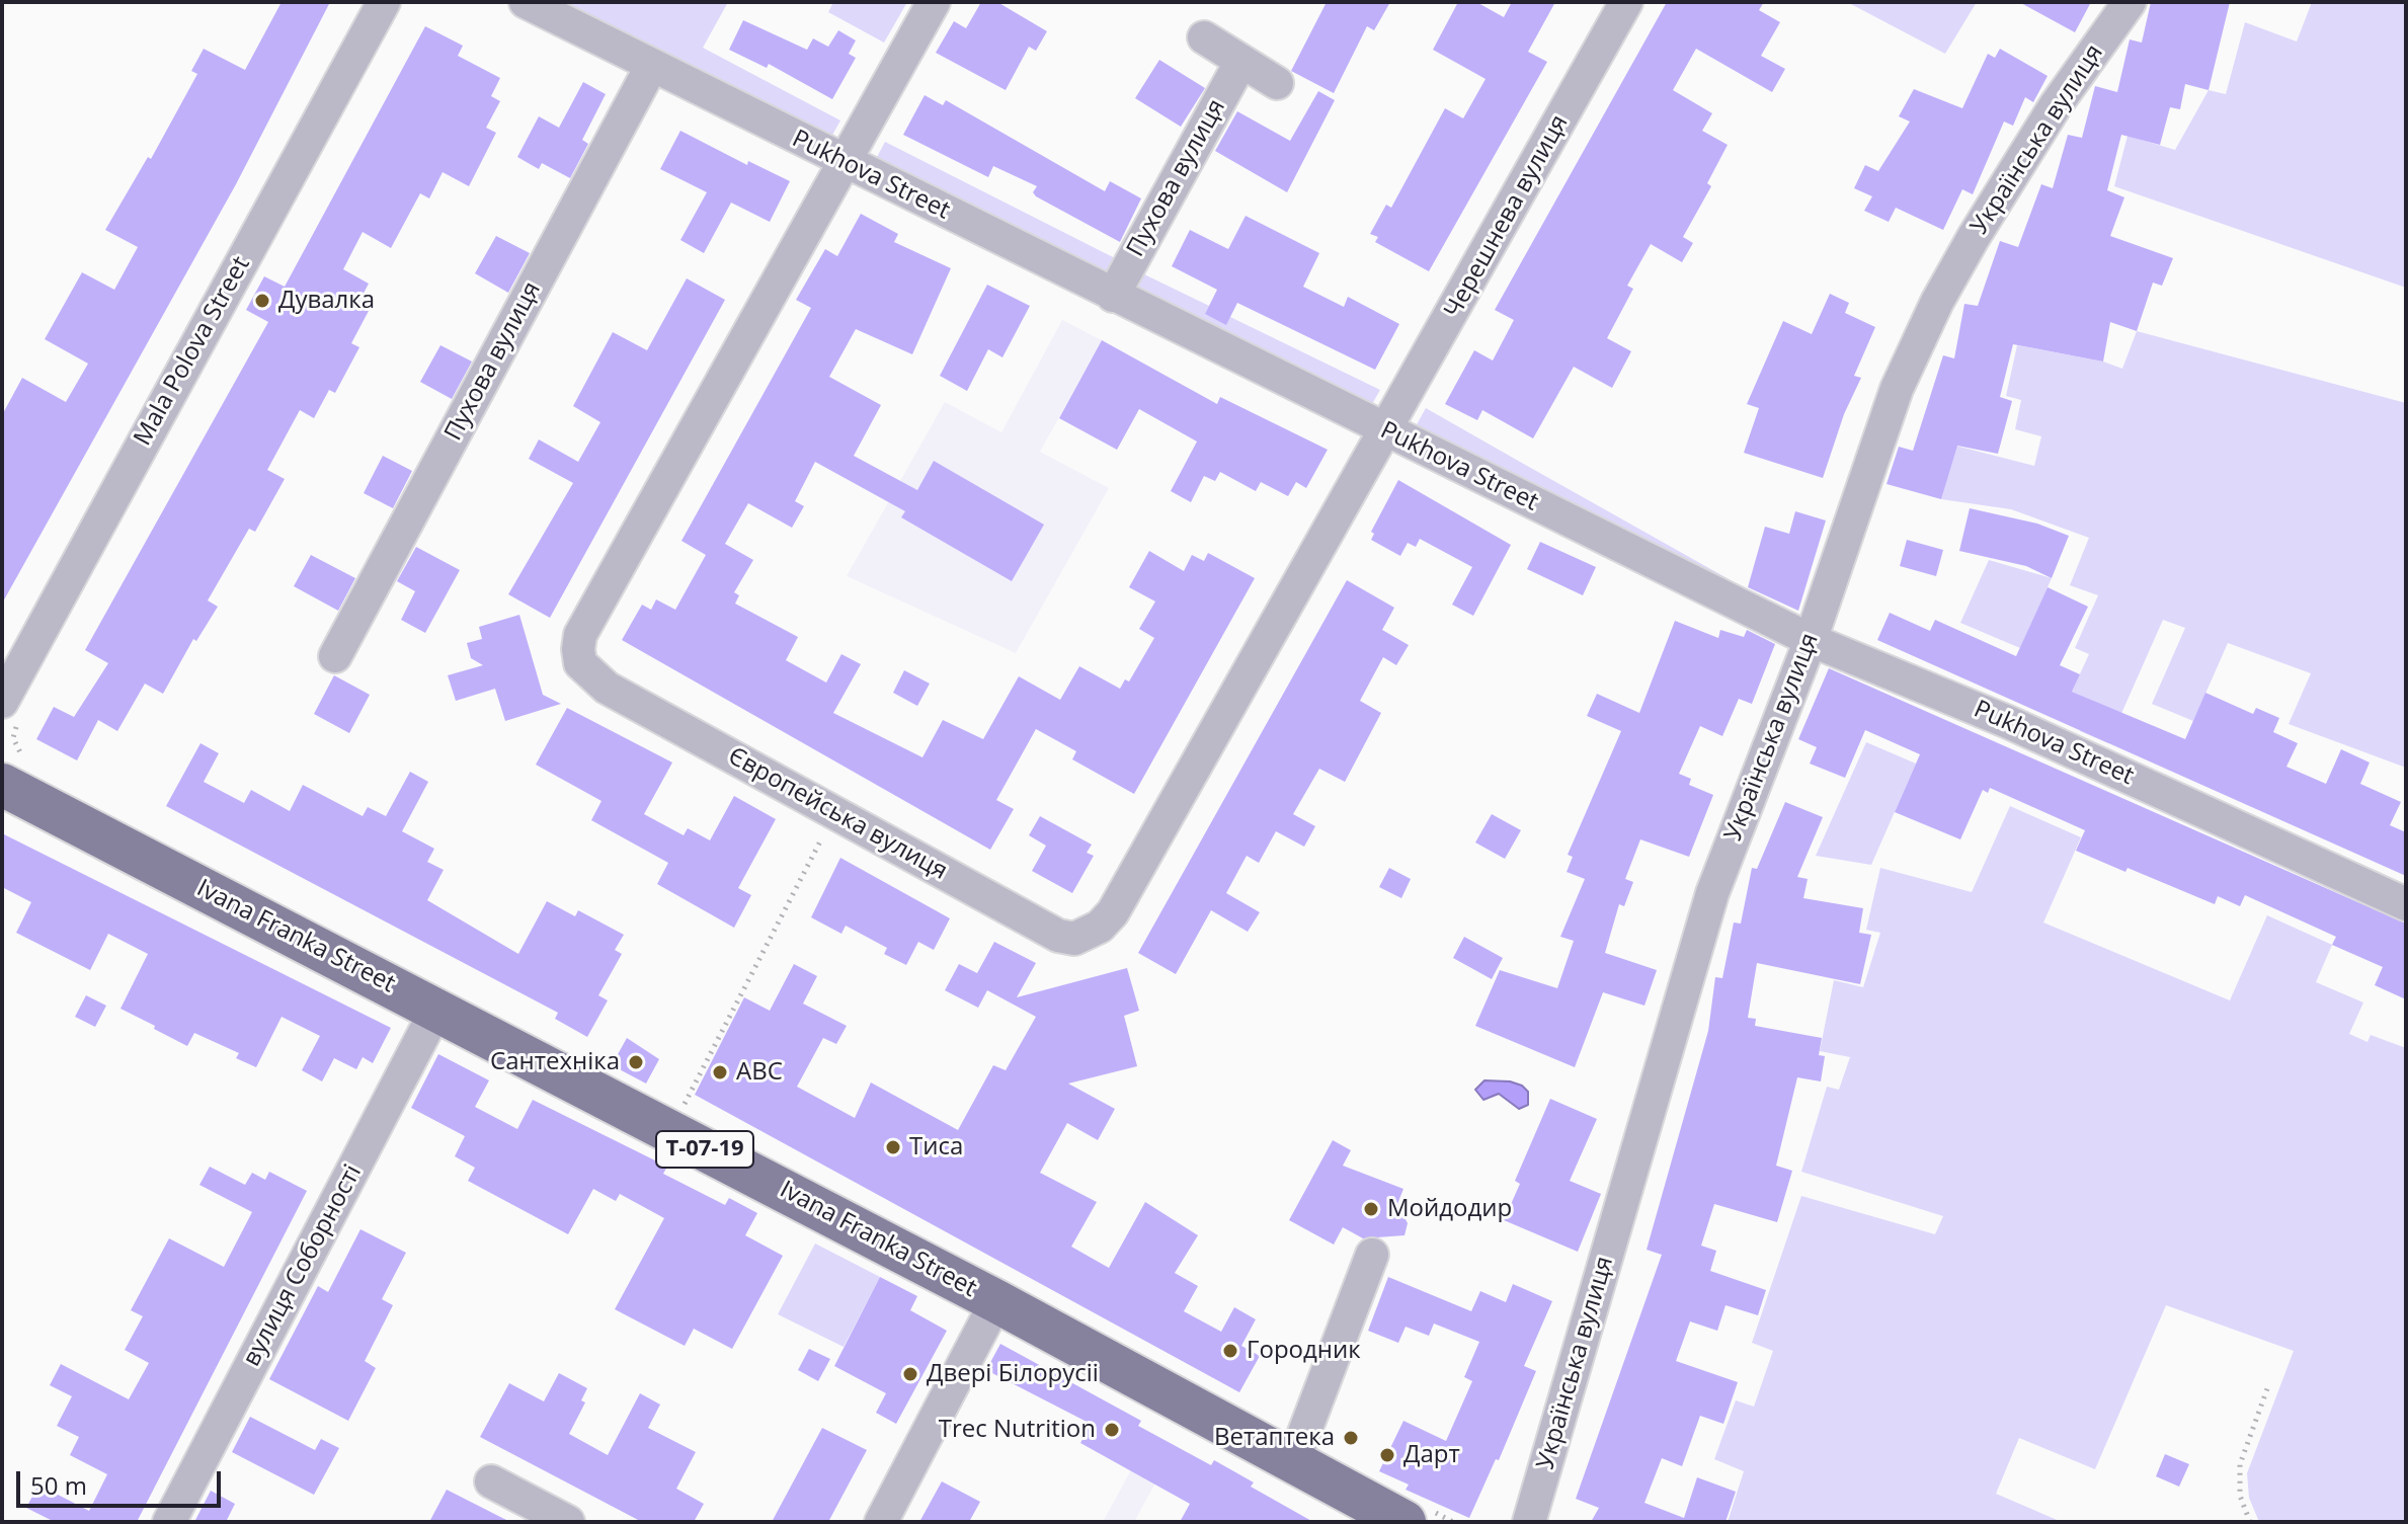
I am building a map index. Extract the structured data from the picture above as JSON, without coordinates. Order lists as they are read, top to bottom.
{
  "streets": {
    "main road": ["Ivana Franka Street", "Т-07-19"],
    "street": [
      "Українська вулиця",
      "Pukhova Street",
      "Пухова вулиця",
      "Черешнева вулиця",
      "Mala Polova Street",
      "Європейська вулиця",
      "вулиця Соборності"
    ]
  },
  "crossings": [
    ["Українська вулиця", "Pukhova Street"],
    ["Pukhova Street", "Пухова вулиця"],
    ["Pukhova Street", "Черешнева вулиця"],
    ["Pukhova Street", "Європейська вулиця"],
    ["Черешнева вулиця", "Європейська вулиця"],
    ["Ivana Franka Street", "вулиця Соборності"]
  ],
  "places": [
    "Дувалка",
    "Сантехніка",
    "ABC",
    "Тиса",
    "Мойдодир",
    "Городник",
    "Двері Білорусіі",
    "Trec Nutrition",
    "Ветаптека",
    "Дарт"
  ],
  "scale_bar": "50 m"
}
